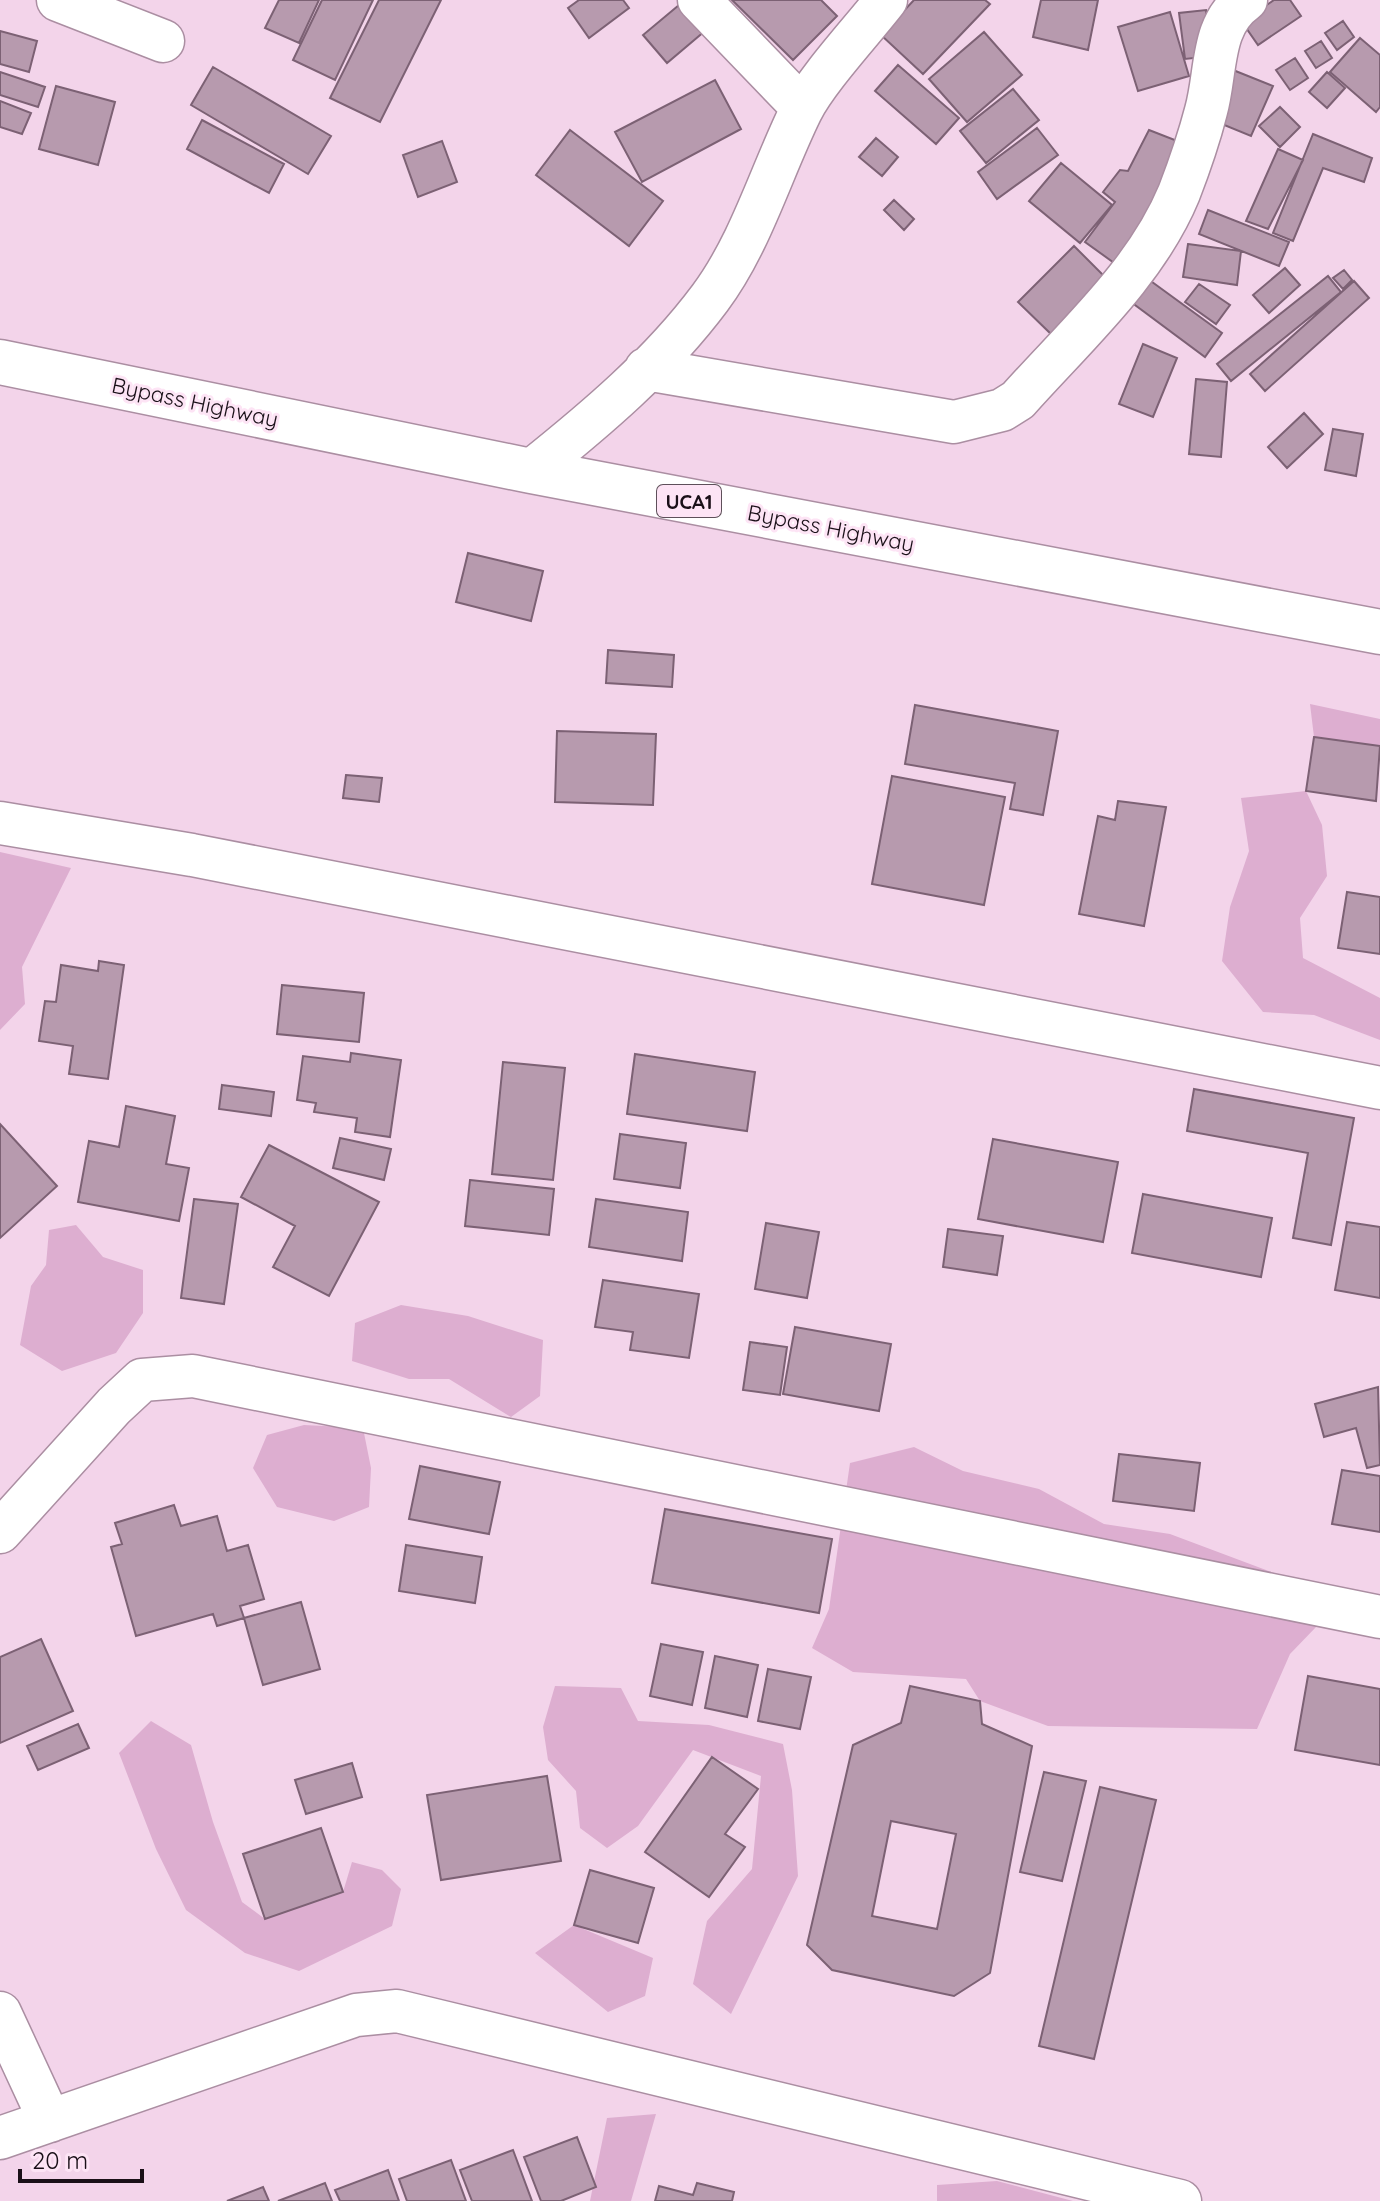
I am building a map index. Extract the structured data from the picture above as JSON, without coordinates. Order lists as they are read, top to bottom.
{
  "streets": {
    "main road": ["Bypass Highway", "UCA1"]
  },
  "scale_bar": "20 m"
}
